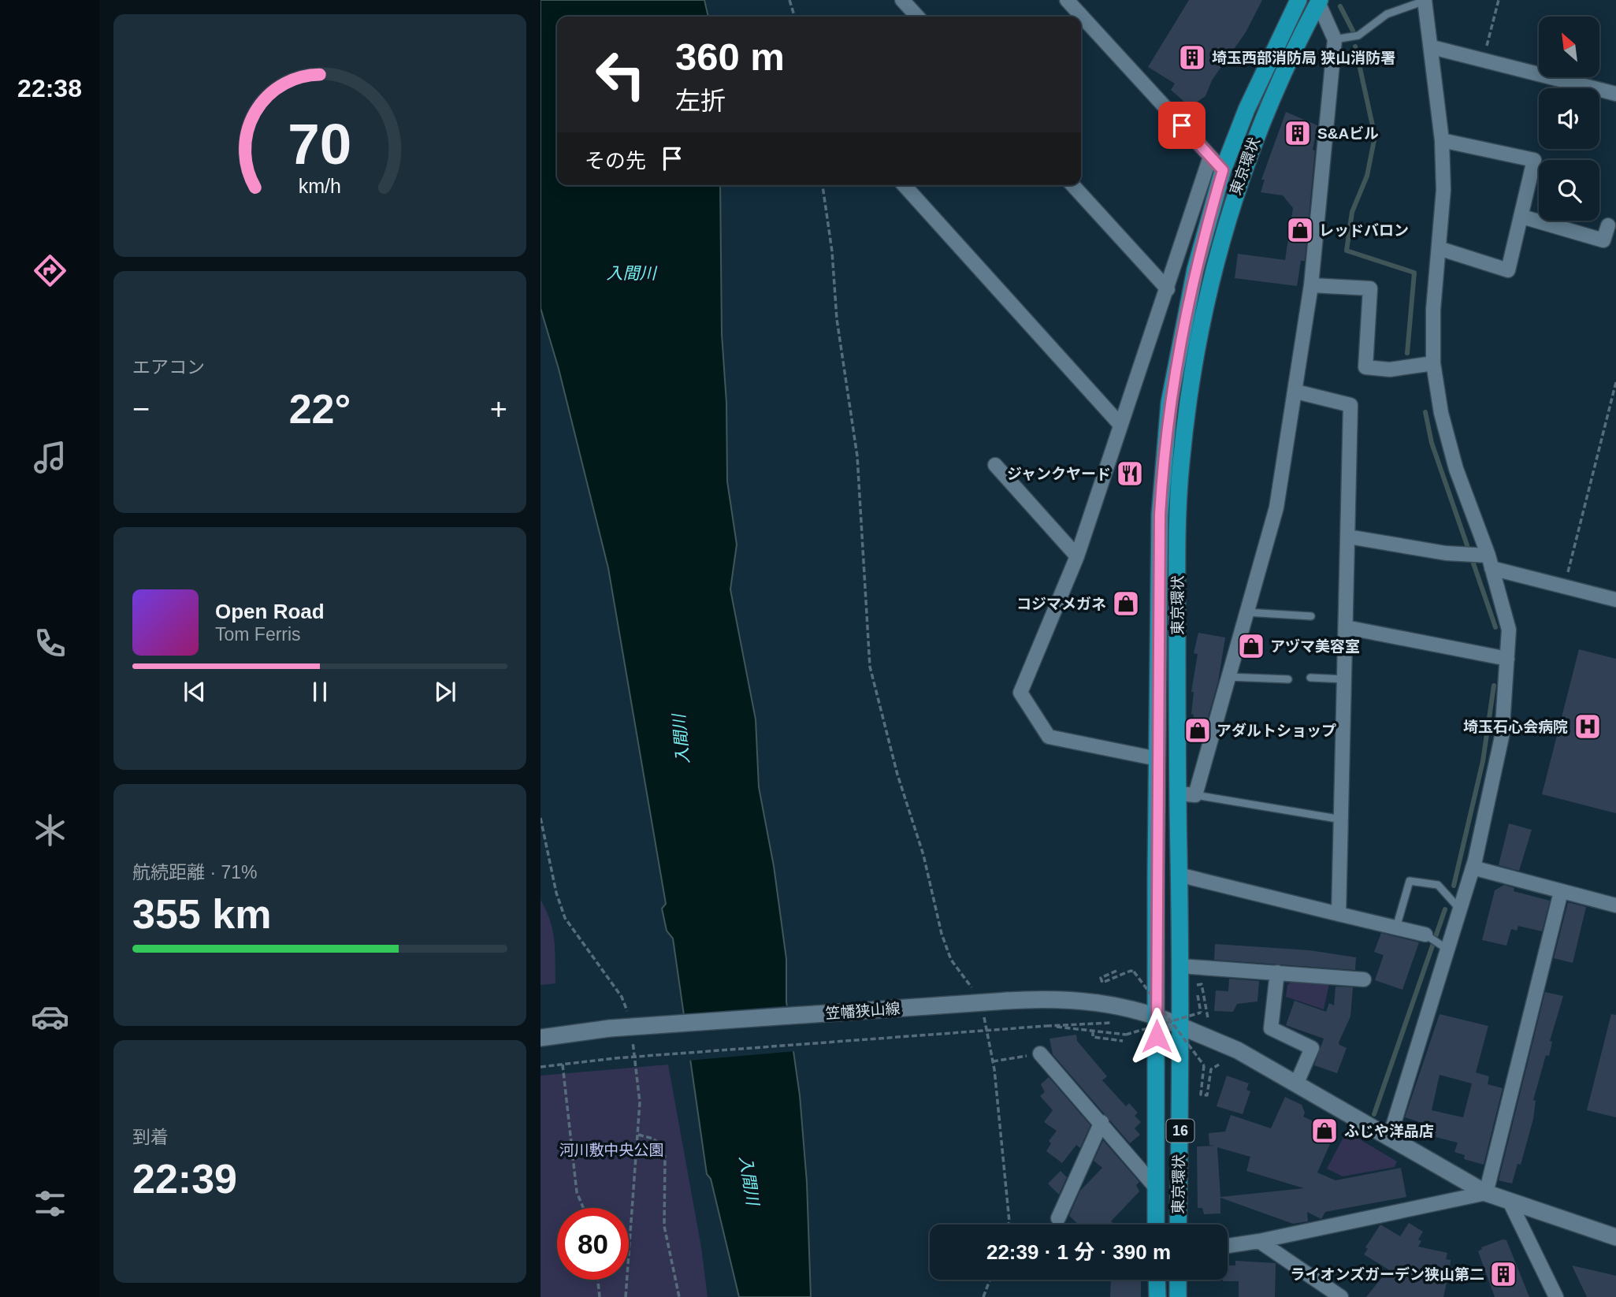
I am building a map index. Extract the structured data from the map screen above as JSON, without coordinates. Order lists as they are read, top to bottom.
{
  "streets": {
    "highway": ["東京環状", "16"],
    "main road": ["笠幡狭山線"]
  },
  "crossings": [
    ["東京環状", "笠幡狭山線"]
  ],
  "water": ["入間川"],
  "parks": ["河川敷中央公園"],
  "places": {
    "building": ["埼玉西部消防局 狭山消防署", "S&Aビル", "ライオンズガーデン狭山第二"],
    "shop": [
      "レッドバロン",
      "コジマメガネ",
      "アヅマ美容室",
      "アダルトショップ",
      "ふじや洋品店"
    ],
    "restaurant": ["ジャンクヤード"],
    "hospital": ["埼玉石心会病院"]
  },
  "north": "top left",
  "page": {
    "tabs": "22:38",
    "turn": ["360 m", "左折"],
    "then": "その先",
    "tile": [
      "エアコン",
      ["航続距離 · 71%", "355 km"],
      ["到着", "22:39"]
    ],
    "heat": ["−", "22°", "+"],
    "song": ["Open Road", "Tom Ferris"],
    "limit": "80",
    "trip": "22:39 · 1 分 · 390 m",
    "gauge": ["70", "km/h"]
  }
}
